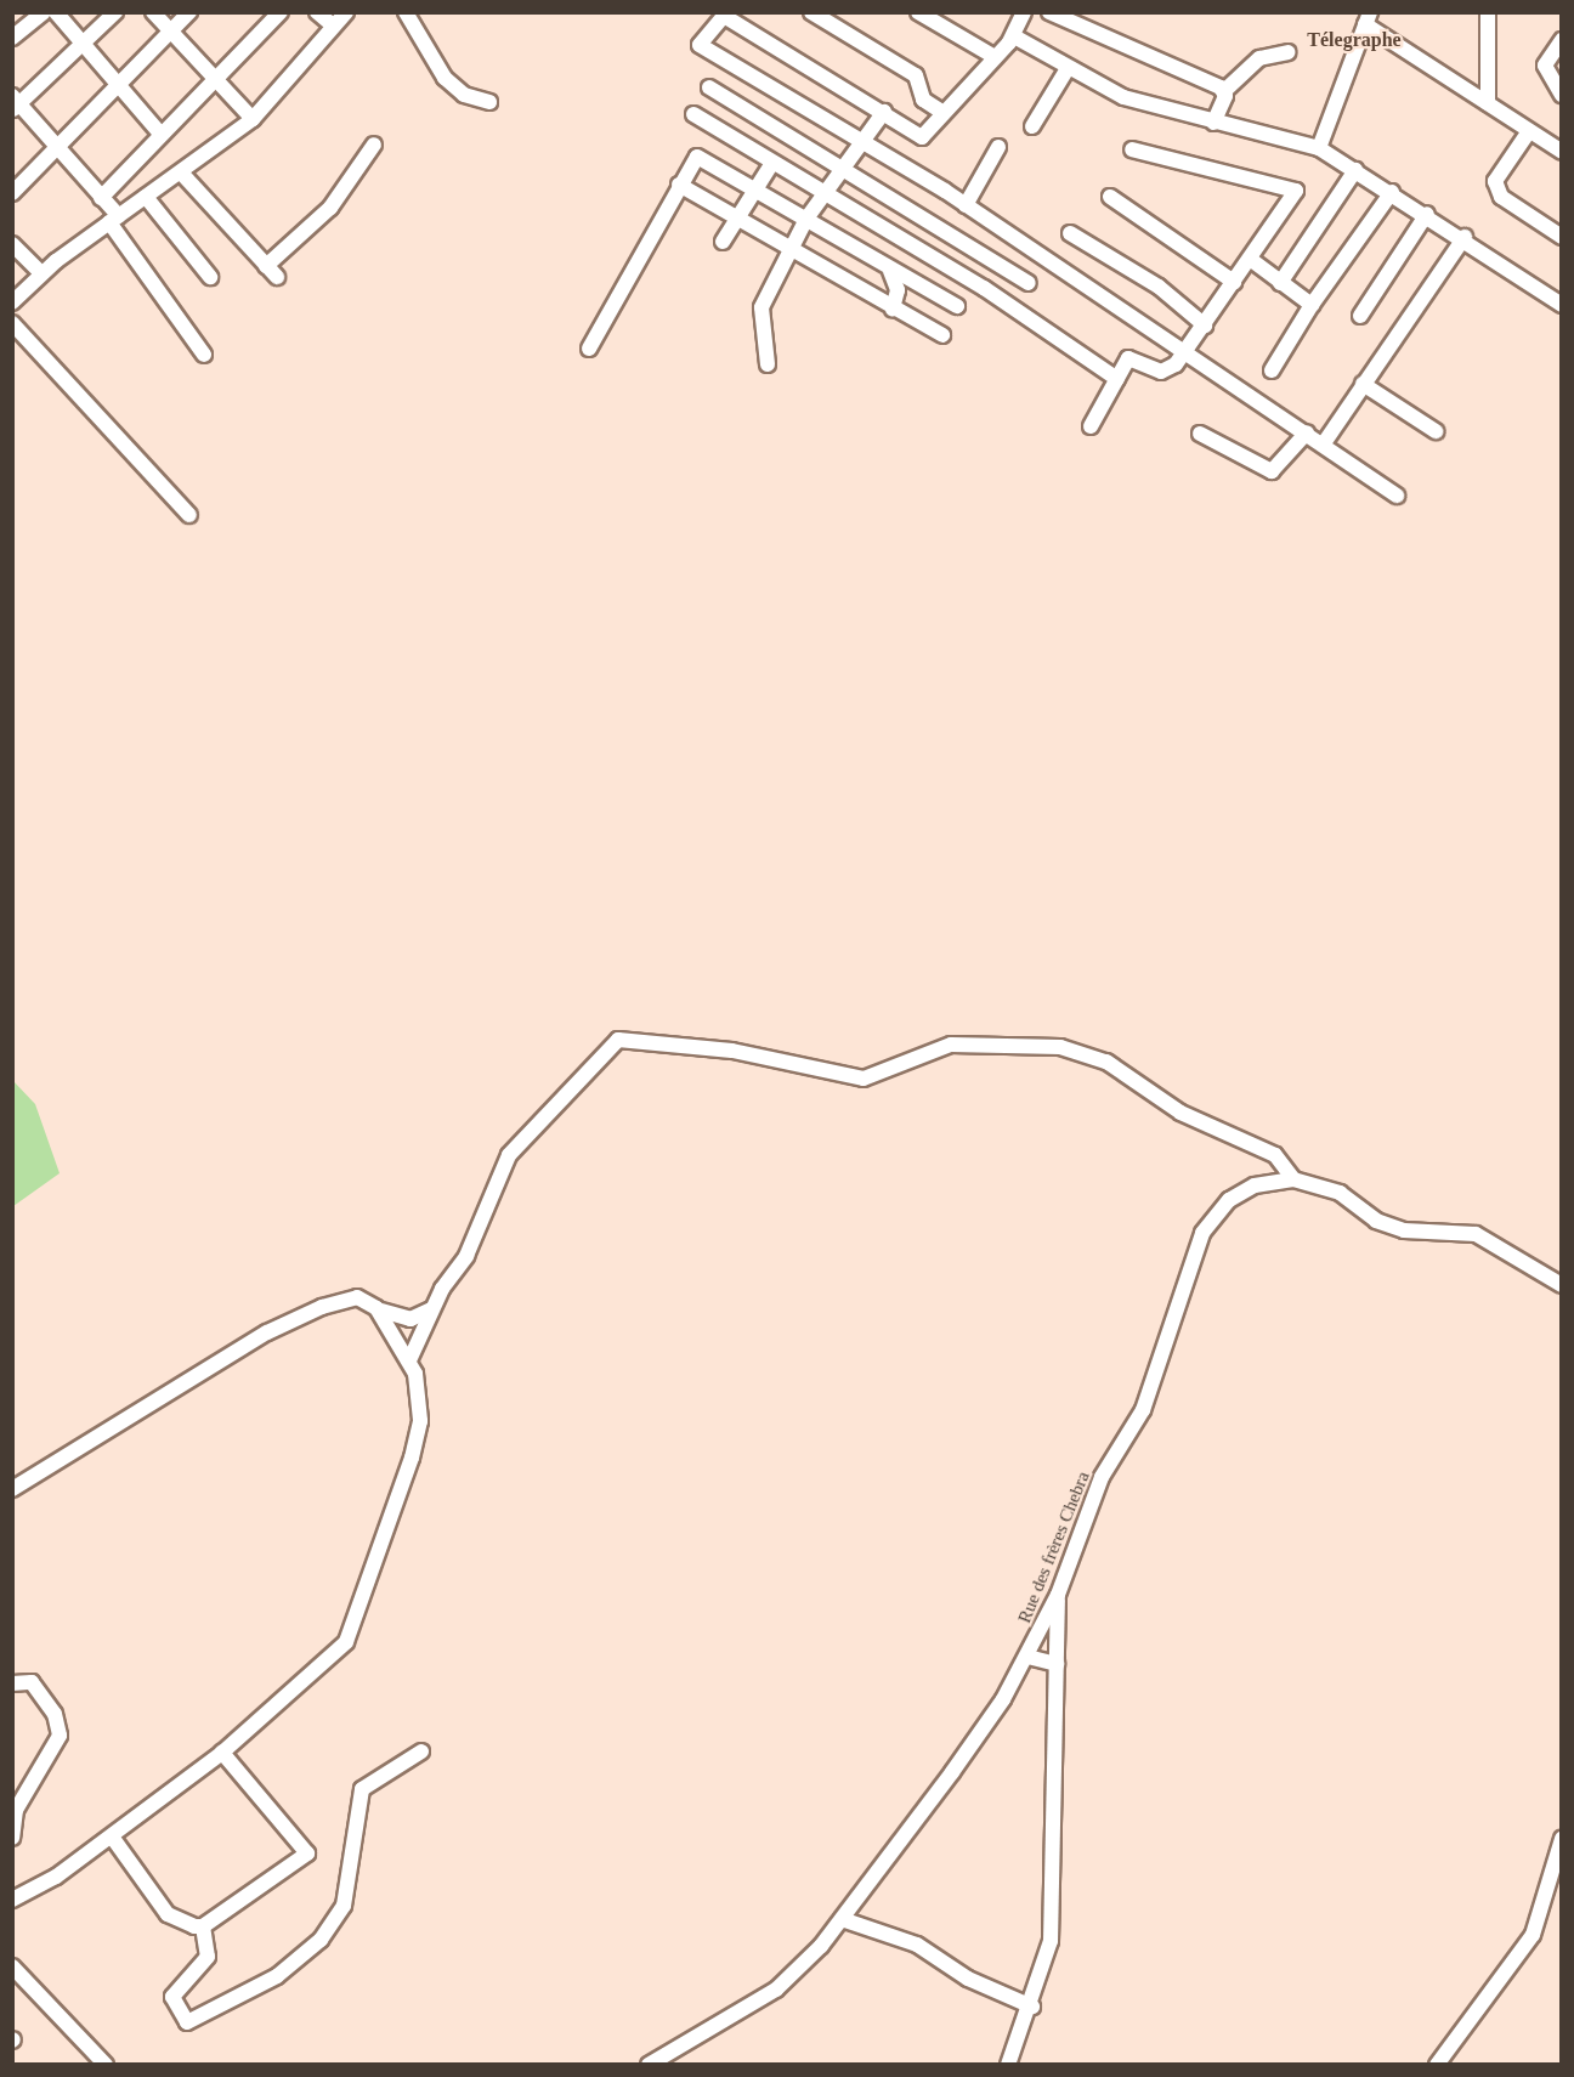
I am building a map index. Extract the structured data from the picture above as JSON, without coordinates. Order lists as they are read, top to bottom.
{
  "streets": {
    "street": ["Rue des frères Chebra"]
  },
  "districts": ["Télegraphe"]
}
